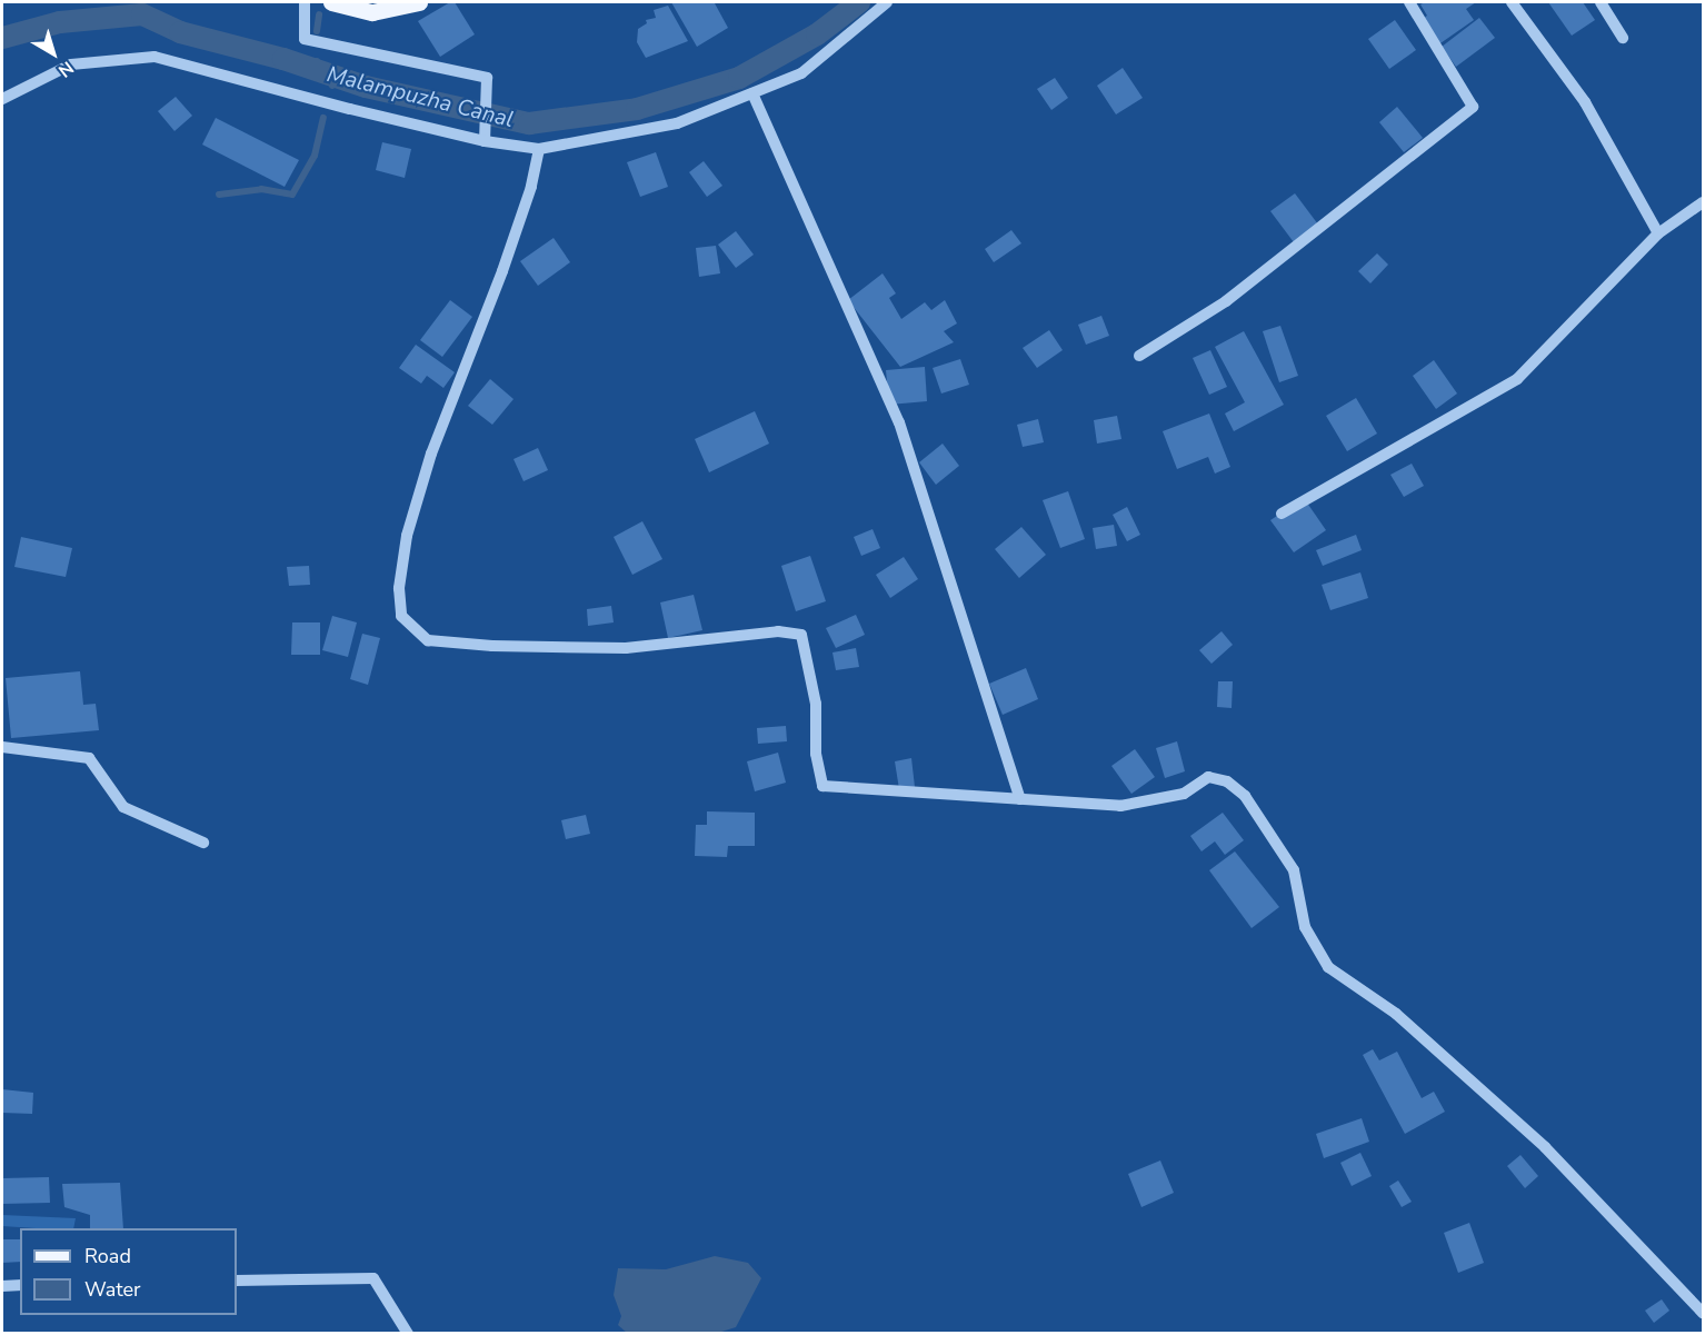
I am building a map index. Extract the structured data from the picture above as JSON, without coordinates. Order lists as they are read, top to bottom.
{
  "water": ["Malampuzha Canal"],
  "legend": ["Road", "Water"],
  "north": "bottom right"
}
